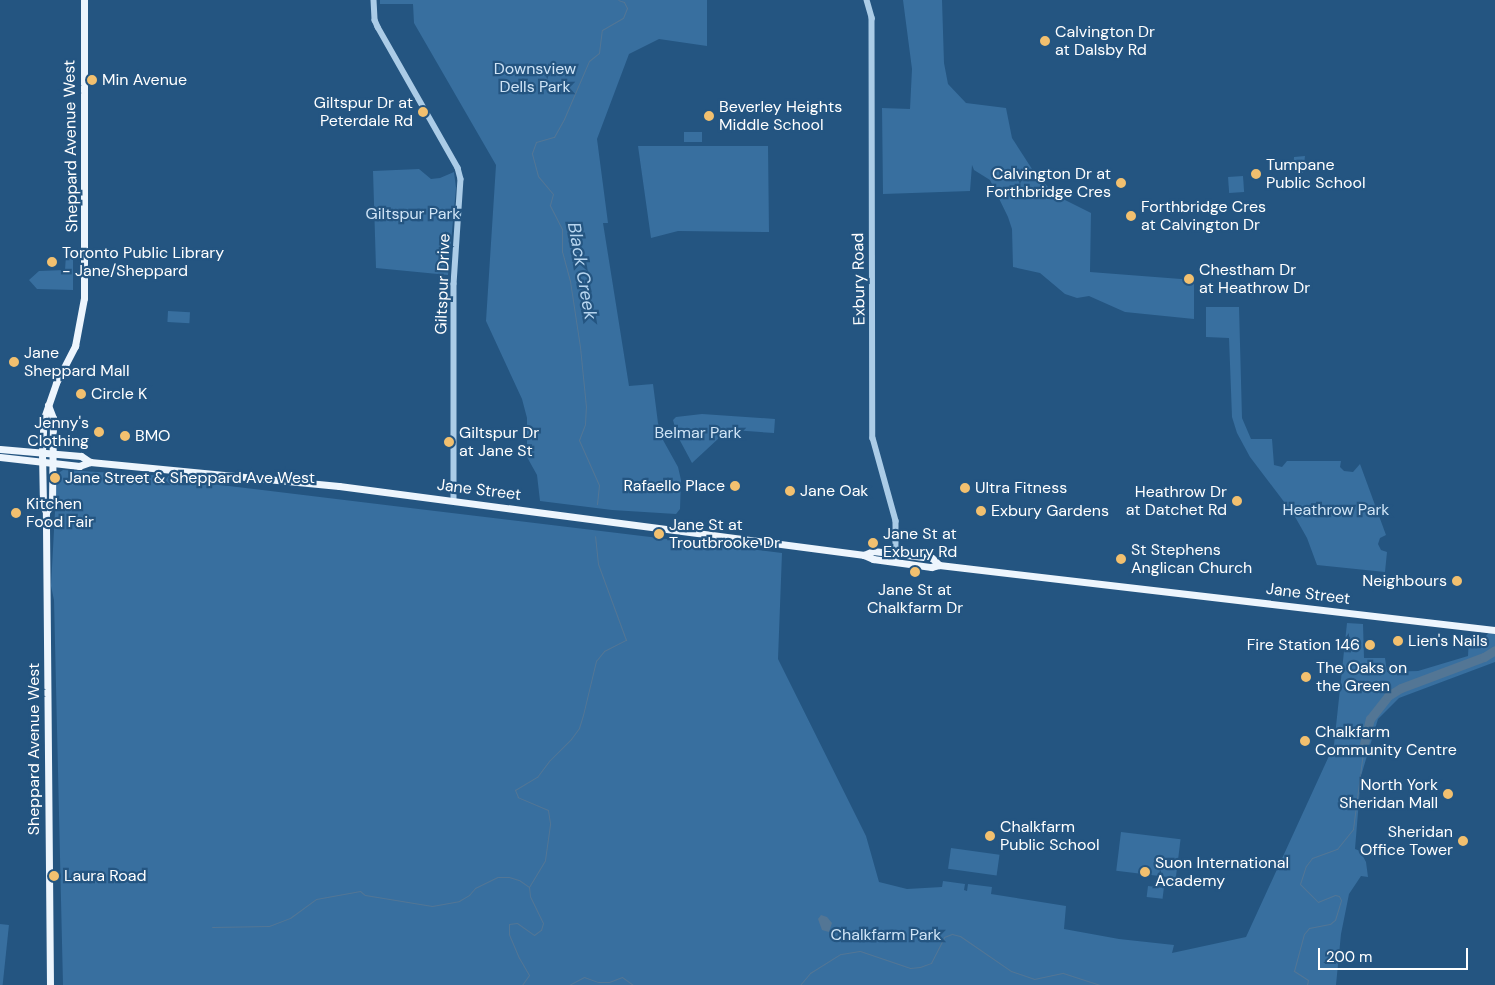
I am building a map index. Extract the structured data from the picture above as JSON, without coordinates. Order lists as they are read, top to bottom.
{
  "streets": {
    "main road": ["Sheppard Avenue West", "Jane Street"],
    "street": ["Exbury Road", "Giltspur Drive"]
  },
  "crossings": [
    ["Sheppard Avenue West", "Jane Street"],
    ["Exbury Road", "Jane Street"],
    ["Giltspur Drive", "Jane Street"]
  ],
  "water": ["Black Creek"],
  "parks": [
    "Downsview Dells Park",
    "Giltspur Park",
    "Belmar Park",
    "Heathrow Park",
    "Chalkfarm Park"
  ],
  "places": [
    "Calvington Dr at Dalsby Rd",
    "Min Avenue",
    "Giltspur Dr at Peterdale Rd",
    "Beverley Heights Middle School",
    "Tumpane Public School",
    "Calvington Dr at Forthbridge Cres",
    "Forthbridge Cres at Calvington Dr",
    "Toronto Public Library - Jane/Sheppard",
    "Chestham Dr at Heathrow Dr",
    "Jane Sheppard Mall",
    "Circle K",
    "Jenny's Clothing",
    "BMO",
    "Giltspur Dr at Jane St",
    "Jane Street & Sheppard Ave West",
    "Rafaello Place",
    "Ultra Fitness",
    "Jane Oak",
    "Heathrow Dr at Datchet Rd",
    "Exbury Gardens",
    "Kitchen Food Fair",
    "Jane St at Troutbrooke Dr",
    "Jane St at Exbury Rd",
    "St Stephens Anglican Church",
    "Jane St at Chalkfarm Dr",
    "Neighbours",
    "Lien's Nails",
    "Fire Station 146",
    "The Oaks on the Green",
    "Chalkfarm Community Centre",
    "North York Sheridan Mall",
    "Chalkfarm Public School",
    "Sheridan Office Tower",
    "Suon International Academy",
    "Laura Road"
  ],
  "scale_bar": "200 m"
}
